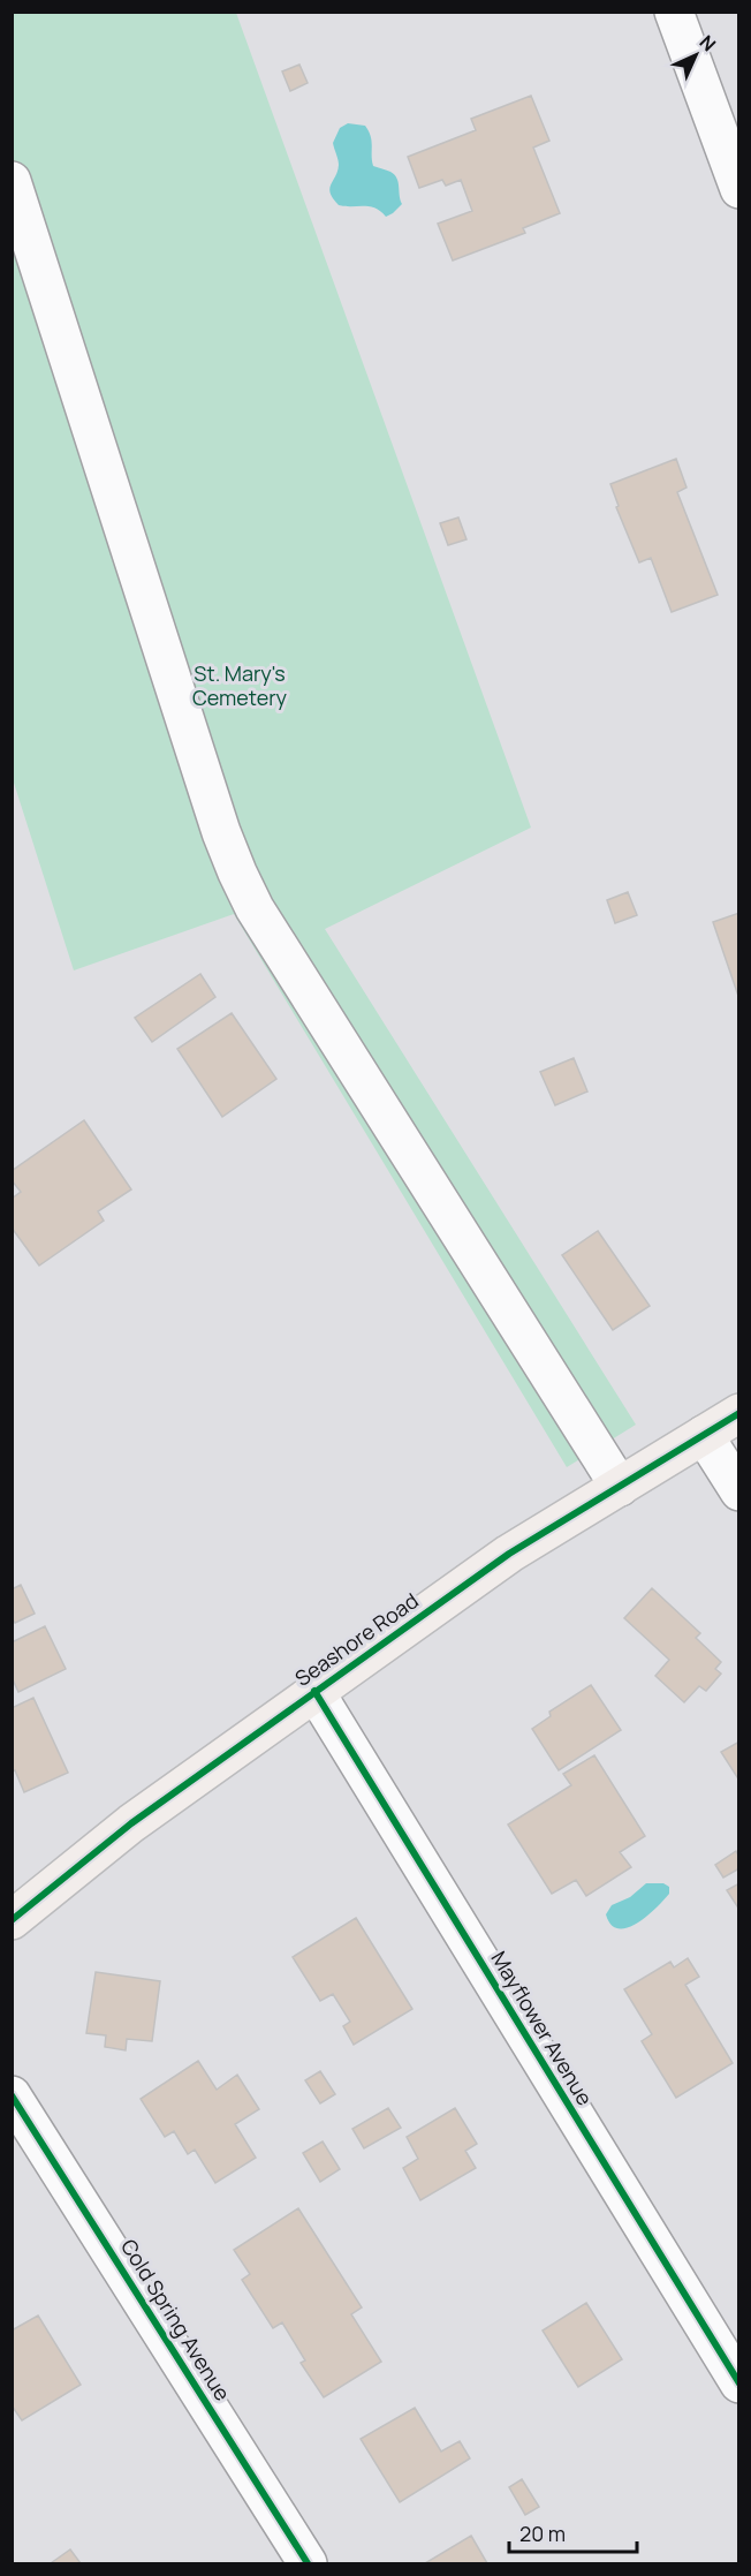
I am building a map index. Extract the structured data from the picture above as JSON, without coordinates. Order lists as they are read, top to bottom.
{
  "streets": {
    "main road": ["Seashore Road"],
    "street": ["Mayflower Avenue", "Cold Spring Avenue"]
  },
  "crossings": [
    ["Seashore Road", "Mayflower Avenue"]
  ],
  "parks": ["St. Mary's Cemetery"],
  "scale_bar": "20 m",
  "north": "top right"
}
